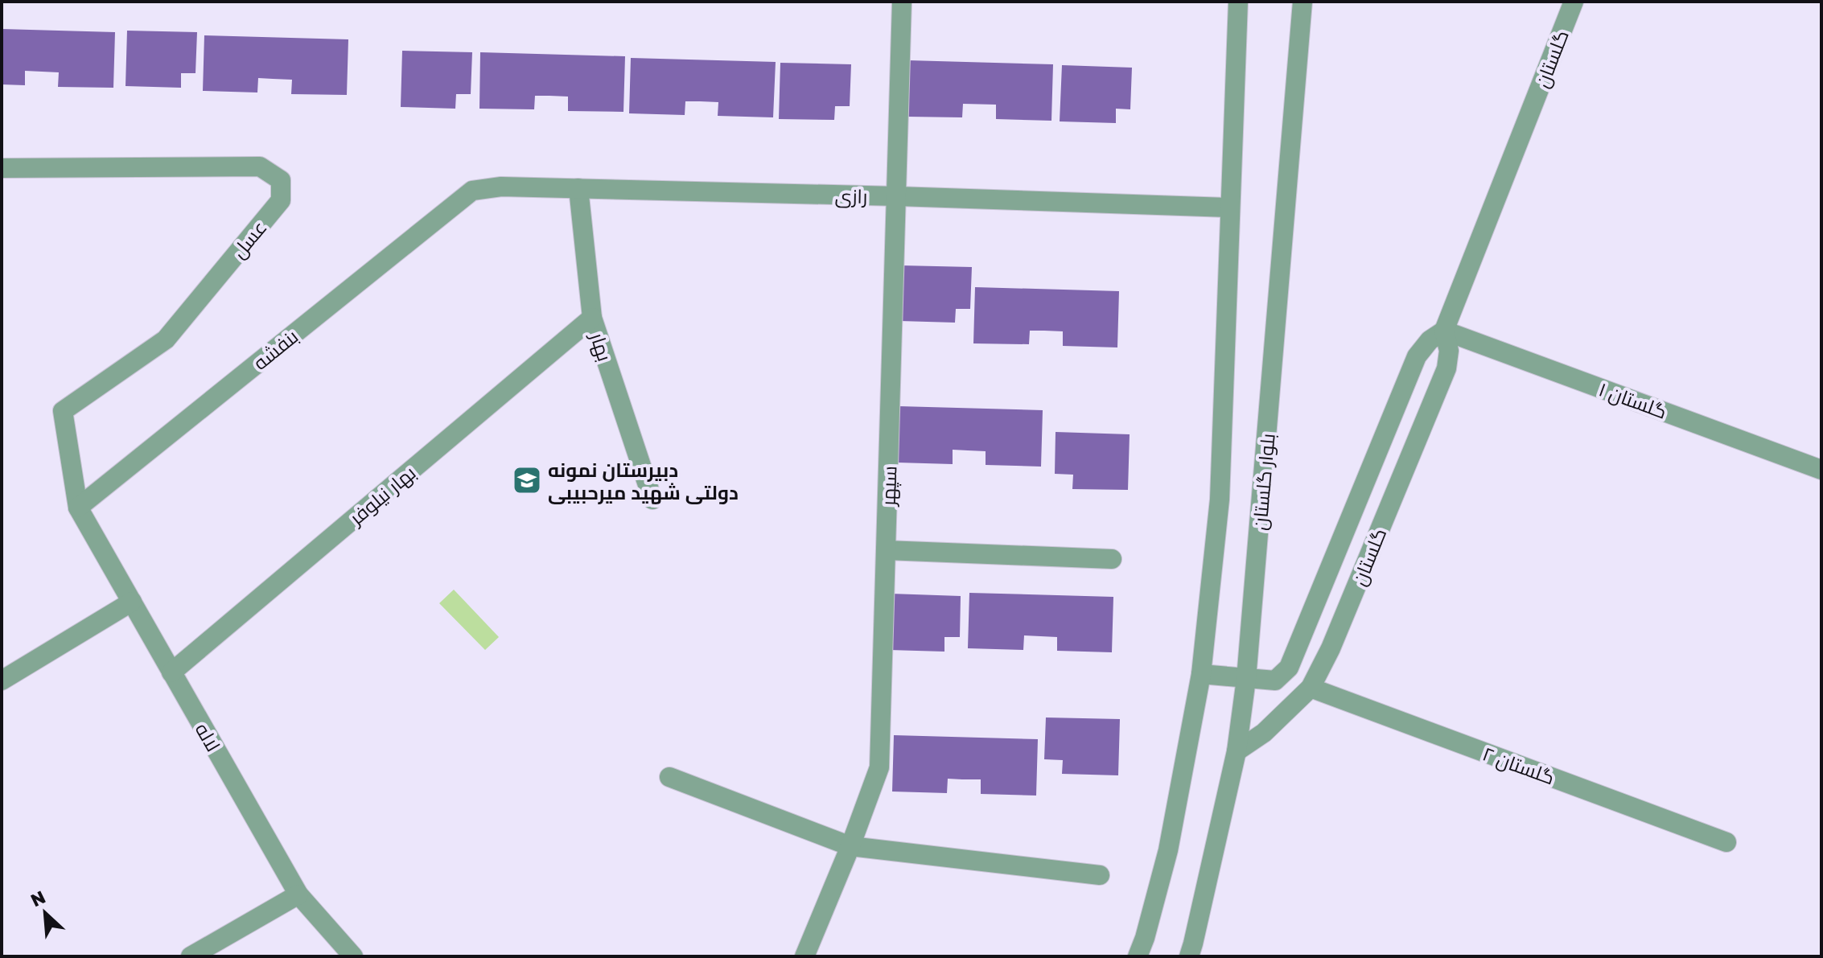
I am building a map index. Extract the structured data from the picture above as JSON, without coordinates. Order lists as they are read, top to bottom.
{
  "streets": {
    "street": [
      "گلستان",
      "رازی",
      "عسل",
      "بهار",
      "بنفشه",
      "گلستان ۱",
      "بلوار گلستان",
      "سپهر",
      "بهار نیلوفر",
      "لاله",
      "گلستان ۲"
    ]
  },
  "crossings": [
    ["گلستان", "گلستان ۱"],
    ["گلستان", "بلوار گلستان"],
    ["گلستان", "گلستان ۲"],
    ["رازی", "بهار"],
    ["رازی", "بنفشه"],
    ["رازی", "سپهر"],
    ["عسل", "بنفشه"],
    ["عسل", "لاله"],
    ["بهار", "بهار نیلوفر"],
    ["بنفشه", "لاله"],
    ["بهار نیلوفر", "لاله"]
  ],
  "places": {
    "school or university": ["دبیرستان نمونه دولتی شهید میرحبیبی"]
  },
  "north": "top left"
}
